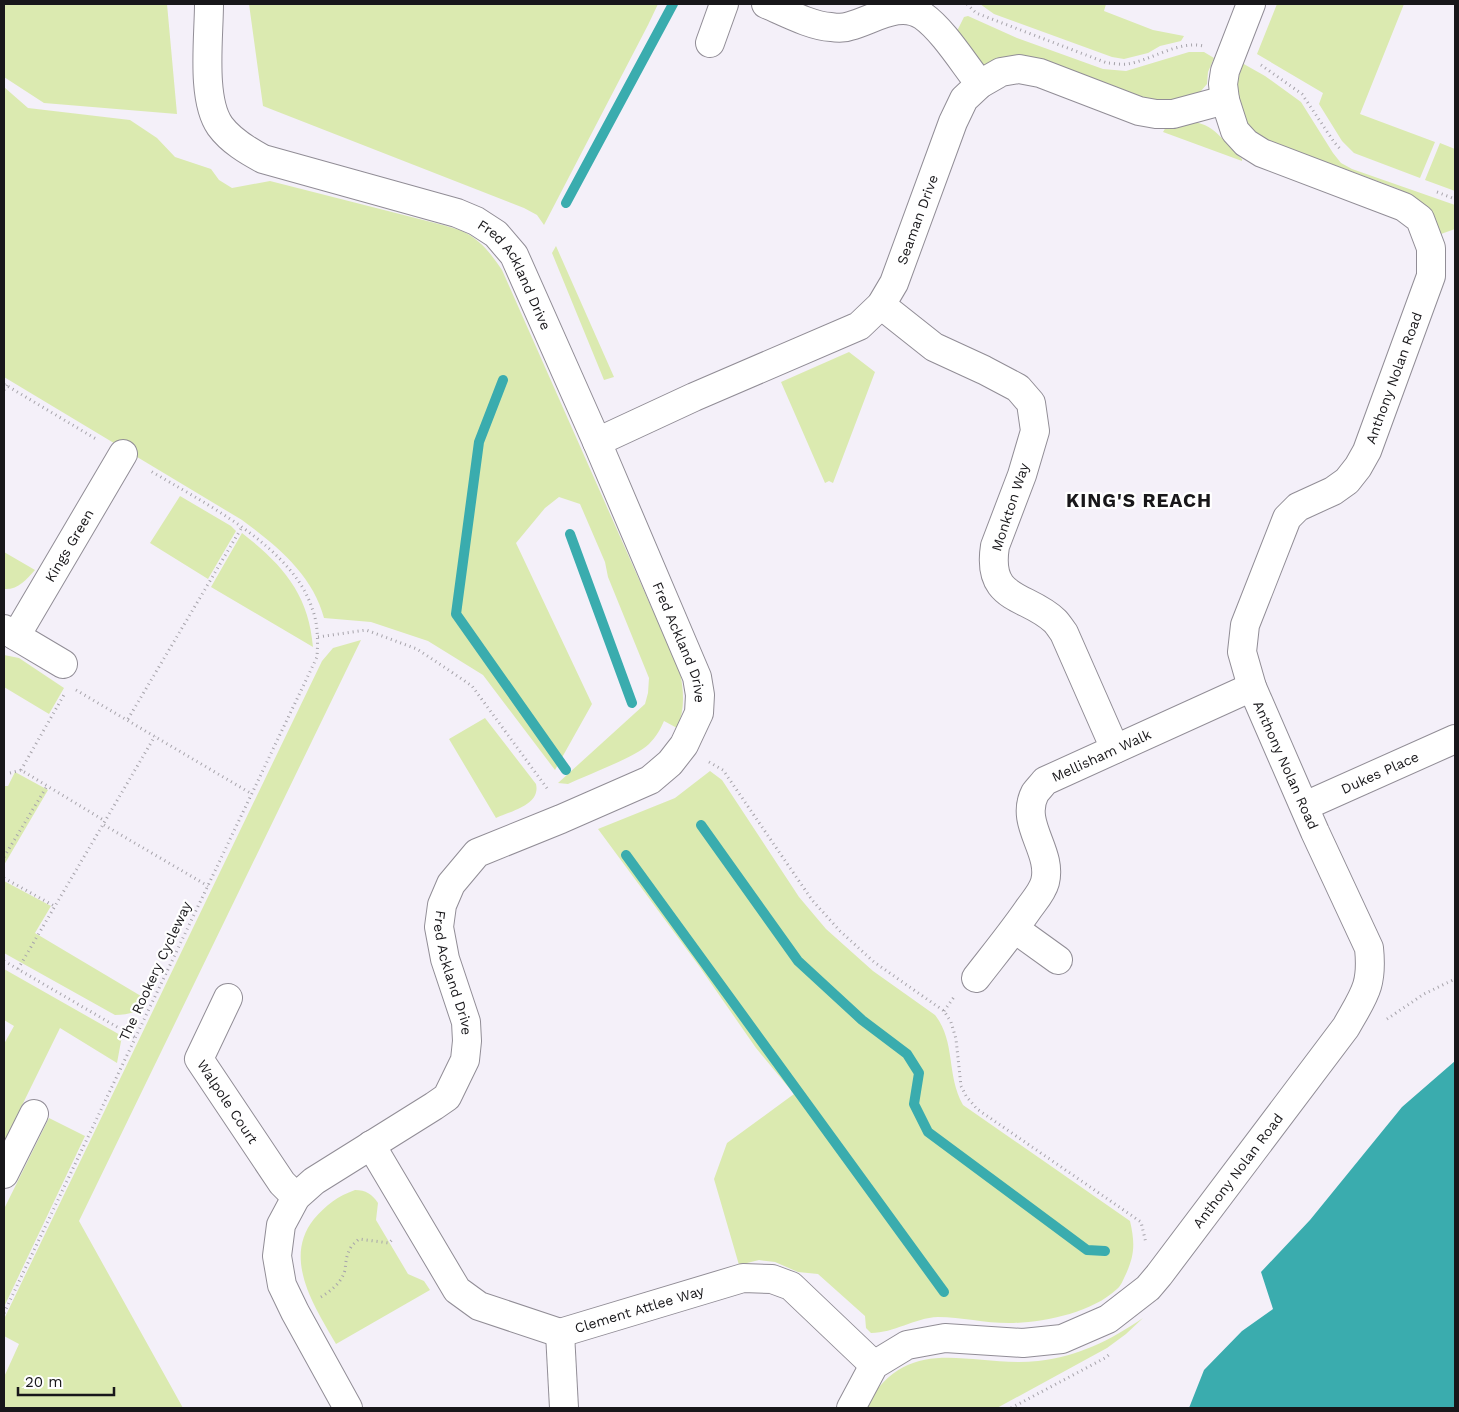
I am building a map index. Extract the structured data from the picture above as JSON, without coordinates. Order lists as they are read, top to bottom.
{
  "streets": {
    "street": [
      "Seaman Drive",
      "Fred Ackland Drive",
      "Anthony Nolan Road",
      "Monkton Way",
      "Kings Green",
      "Mellisham Walk",
      "Dukes Place",
      "Walpole Court",
      "Clement Attlee Way"
    ],
    "path": ["The Rookery Cycleway"]
  },
  "crossings": [
    ["Seaman Drive", "Fred Ackland Drive"],
    ["Seaman Drive", "Anthony Nolan Road"],
    ["Seaman Drive", "Monkton Way"],
    ["Fred Ackland Drive", "Walpole Court"],
    ["Fred Ackland Drive", "Clement Attlee Way"],
    ["Anthony Nolan Road", "Mellisham Walk"],
    ["Anthony Nolan Road", "Dukes Place"],
    ["Anthony Nolan Road", "Clement Attlee Way"],
    ["Monkton Way", "Mellisham Walk"]
  ],
  "districts": ["KING'S REACH"],
  "scale_bar": "20 m"
}
